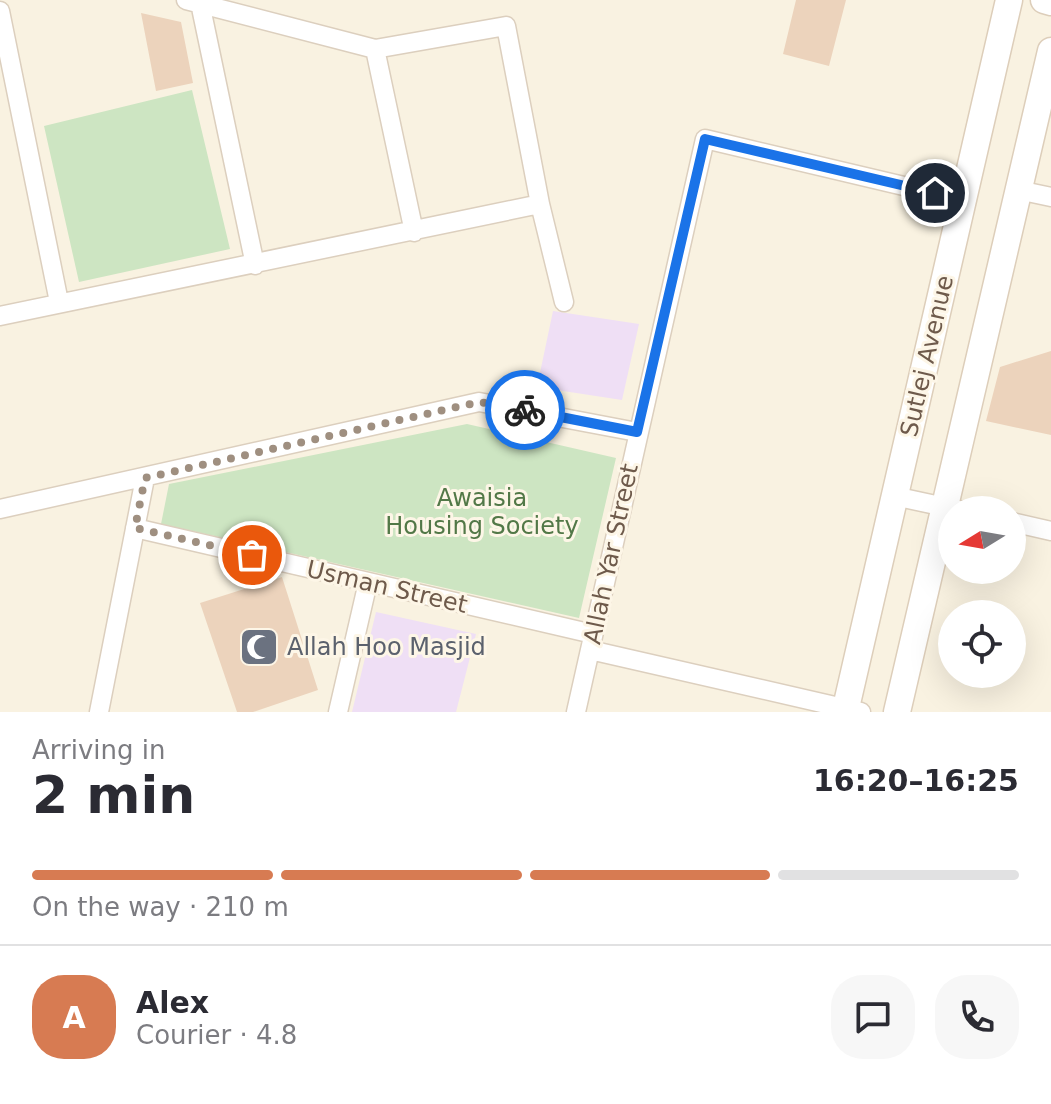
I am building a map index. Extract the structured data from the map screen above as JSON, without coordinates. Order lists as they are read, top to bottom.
{
  "streets": {
    "street": ["Sutlej Avenue", "Allah Yar Street", "Usman Street"]
  },
  "crossings": [
    ["Sutlej Avenue", "Allah Yar Street"],
    ["Sutlej Avenue", "Usman Street"],
    ["Allah Yar Street", "Usman Street"]
  ],
  "parks": ["Awaisia Housing Society"],
  "places": {
    "mosque": ["Allah Hoo Masjid"]
  },
  "north": "left",
  "page": {
    "heading": ["2 min", "Arriving in", "16:20–16:25"],
    "panel": ["Alex", "Courier · 4.8"],
    "bar": "On the way · 210 m",
    "round": "A"
  }
}
